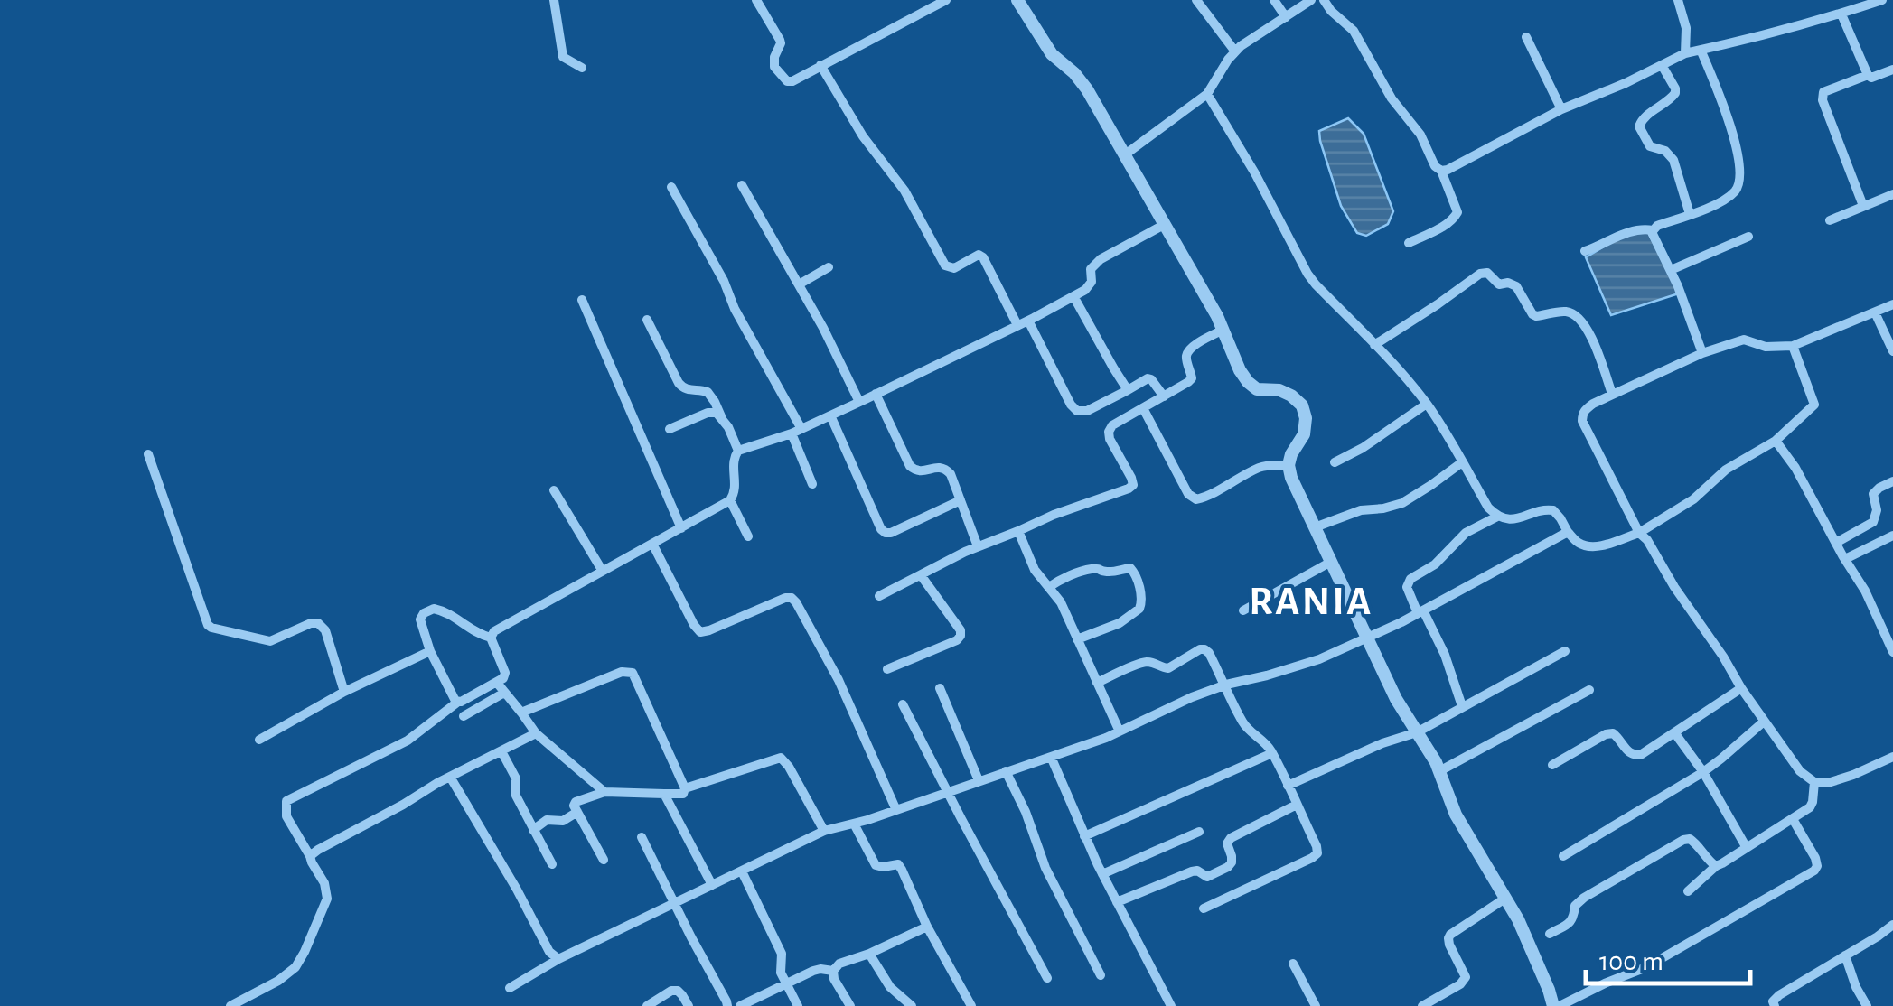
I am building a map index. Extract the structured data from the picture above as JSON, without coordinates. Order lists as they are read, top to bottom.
{
  "districts": ["RANIA"],
  "scale_bar": "100 m"
}
